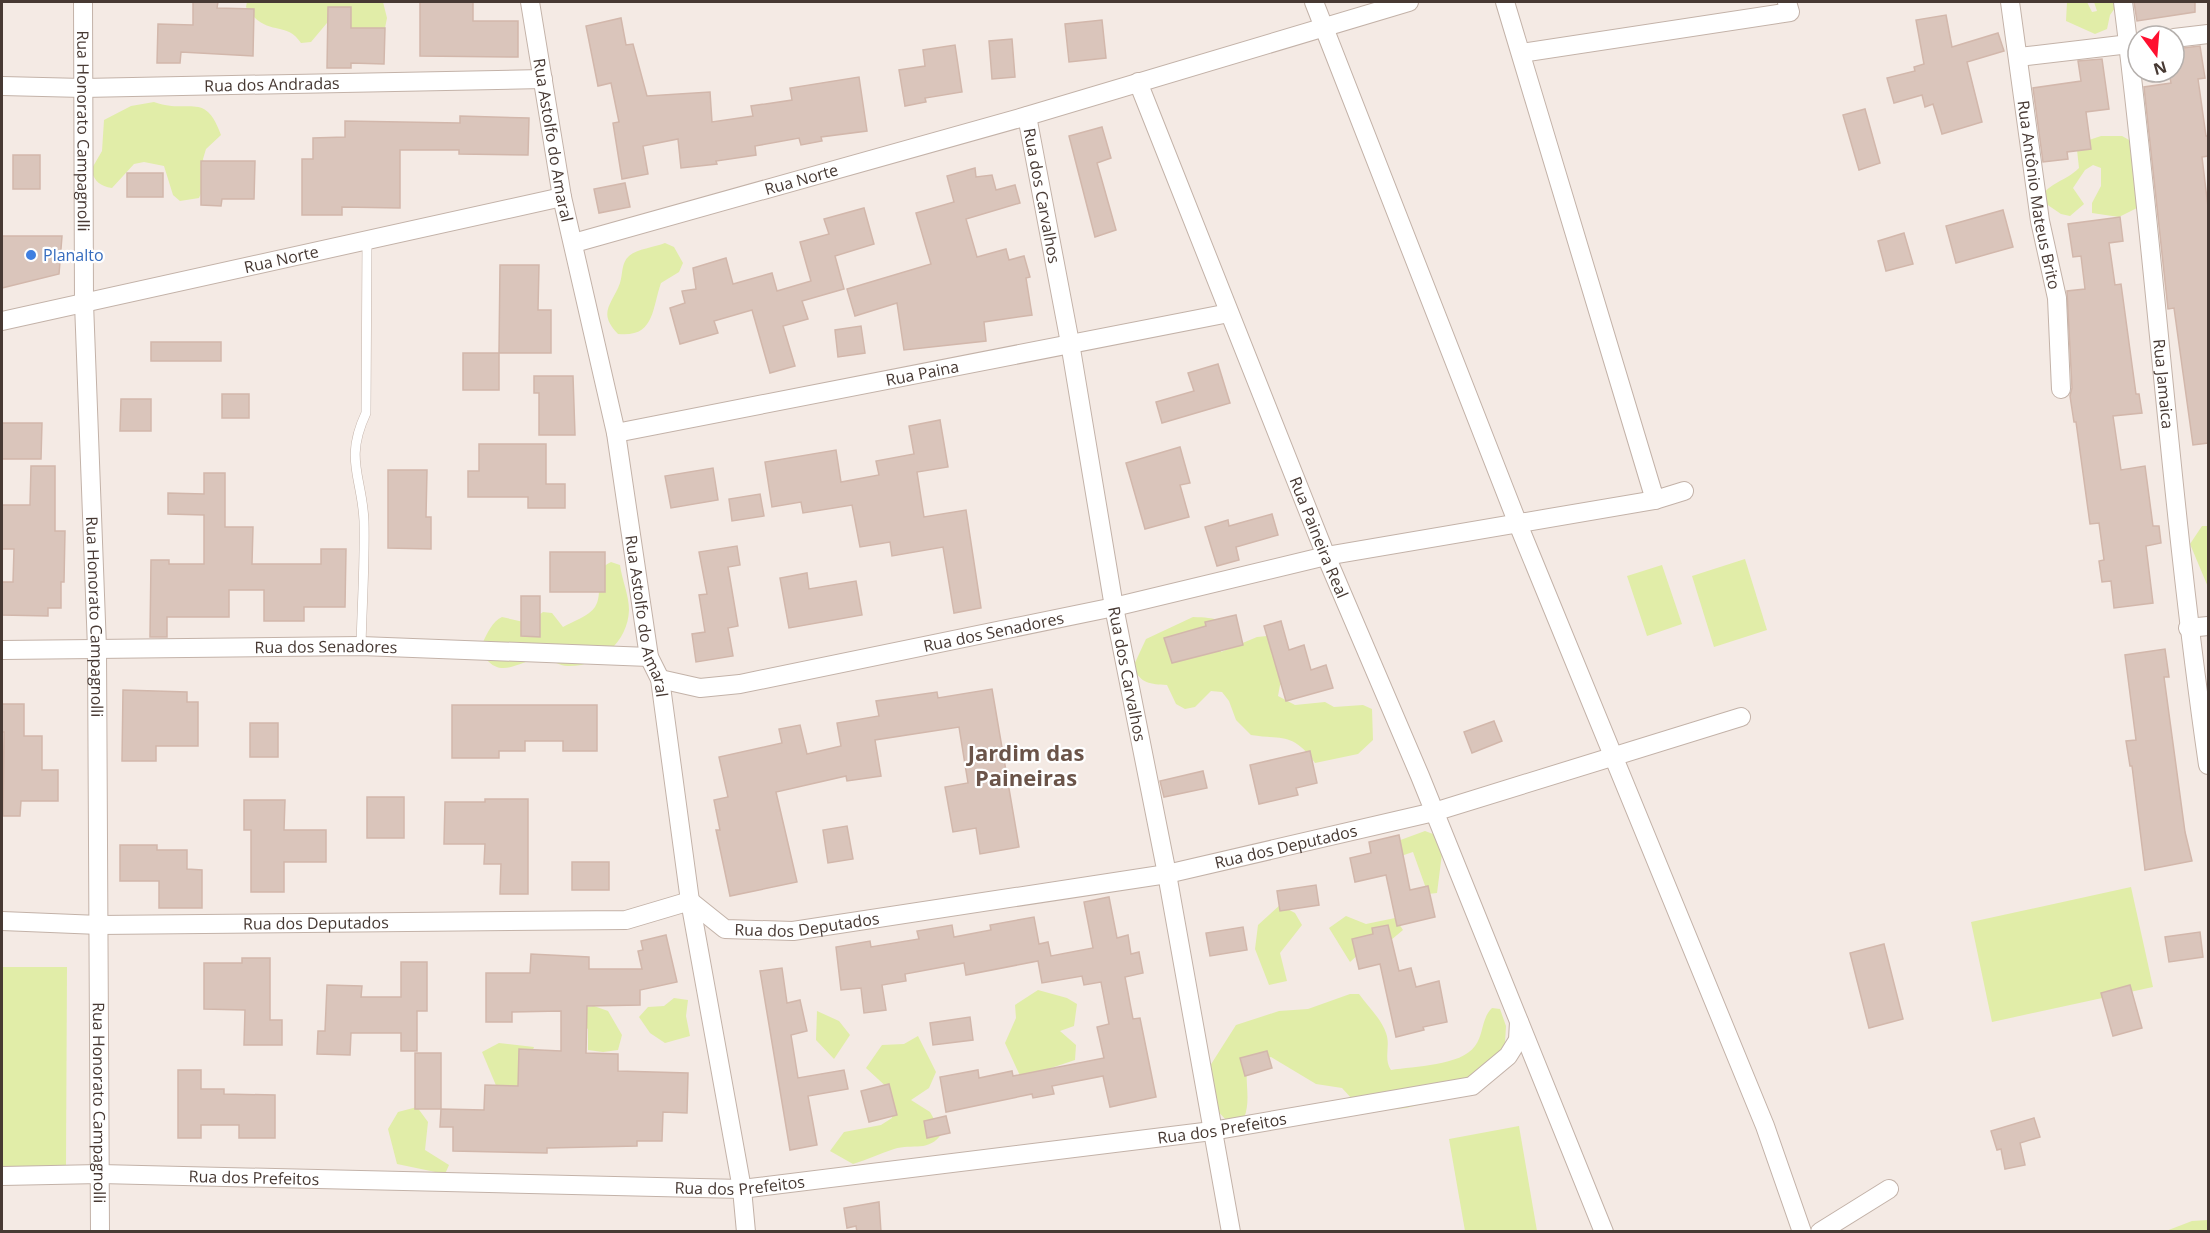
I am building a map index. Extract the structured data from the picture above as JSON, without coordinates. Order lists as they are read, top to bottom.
{
  "streets": {
    "street": [
      "Rua dos Andradas",
      "Rua Honorato Campagnolli",
      "Rua Astolfo do Amaral",
      "Rua Norte",
      "Rua Antônio Mateus Brito",
      "Rua dos Carvalhos",
      "Rua Paina",
      "Rua Jamaica",
      "Rua Paineira Real",
      "Rua dos Senadores",
      "Rua dos Deputados",
      "Rua dos Prefeitos"
    ]
  },
  "crossings": [
    ["Rua dos Andradas", "Rua Honorato Campagnolli"],
    ["Rua dos Andradas", "Rua Astolfo do Amaral"],
    ["Rua Honorato Campagnolli", "Rua Norte"],
    ["Rua Honorato Campagnolli", "Rua dos Senadores"],
    ["Rua Honorato Campagnolli", "Rua dos Deputados"],
    ["Rua Honorato Campagnolli", "Rua dos Prefeitos"],
    ["Rua Astolfo do Amaral", "Rua Norte"],
    ["Rua Astolfo do Amaral", "Rua Paina"],
    ["Rua Astolfo do Amaral", "Rua dos Senadores"],
    ["Rua Astolfo do Amaral", "Rua dos Deputados"],
    ["Rua Astolfo do Amaral", "Rua dos Prefeitos"],
    ["Rua Norte", "Rua dos Carvalhos"],
    ["Rua dos Carvalhos", "Rua Paina"],
    ["Rua dos Carvalhos", "Rua dos Senadores"],
    ["Rua dos Carvalhos", "Rua dos Deputados"],
    ["Rua dos Carvalhos", "Rua dos Prefeitos"],
    ["Rua Paina", "Rua Paineira Real"],
    ["Rua Paineira Real", "Rua dos Senadores"],
    ["Rua Paineira Real", "Rua dos Deputados"],
    ["Rua Paineira Real", "Rua dos Prefeitos"]
  ],
  "districts": ["Jardim das Paineiras"],
  "places": ["Planalto"],
  "north": "bottom"
}
